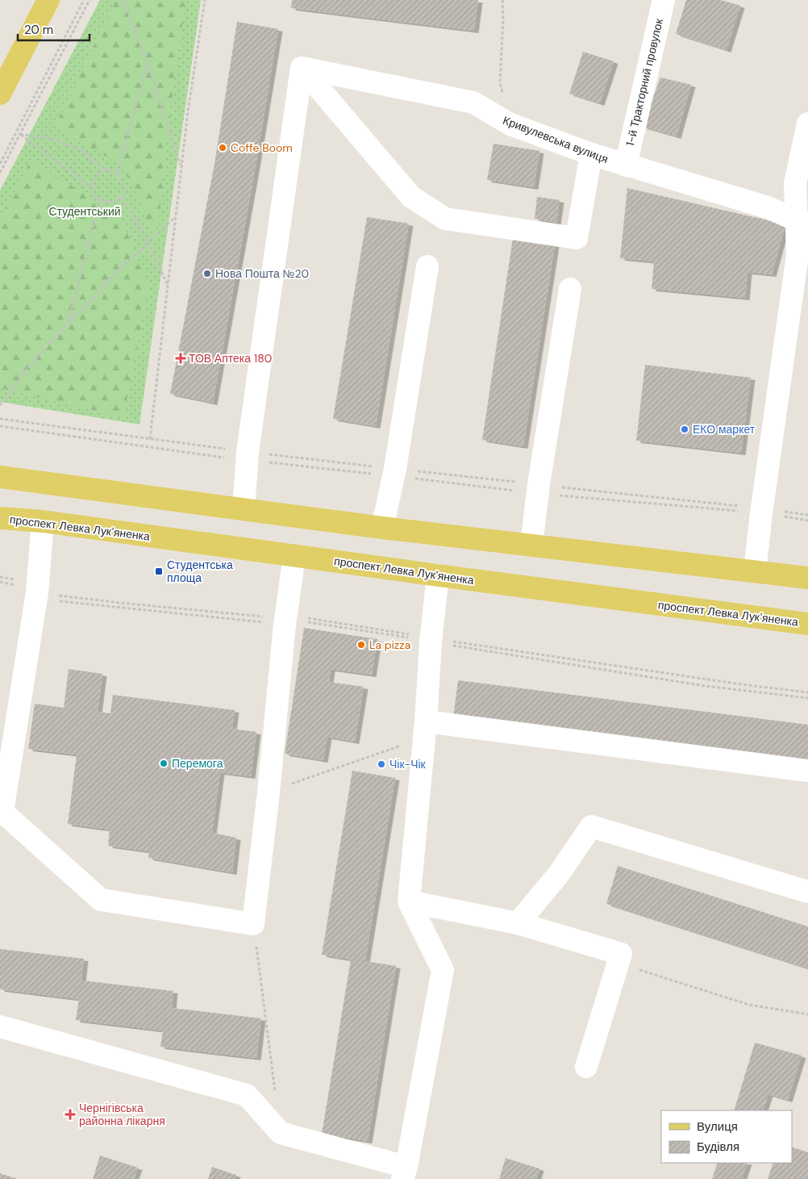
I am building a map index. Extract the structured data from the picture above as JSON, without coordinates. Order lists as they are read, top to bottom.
{
  "streets": {
    "main road": ["проспект Левка Лукʼяненка"],
    "street": ["1-й Тракторний провулок", "Кривулевська вулиця"]
  },
  "crossings": [
    ["1-й Тракторний провулок", "Кривулевська вулиця"]
  ],
  "parks": ["Студентський"],
  "places": {
    "other": [
      "Coffe Boom",
      "Нова Пошта №20",
      "ЕКО маркет",
      "La pizza",
      "Перемога",
      "Чік-Чік"
    ],
    "health": ["ТОВ Аптека 180", "Чернігівська районна лікарня"],
    "transit": ["Студентська площа"]
  },
  "legend": ["Вулиця", "Будівля"],
  "scale_bar": "20 m"
}
